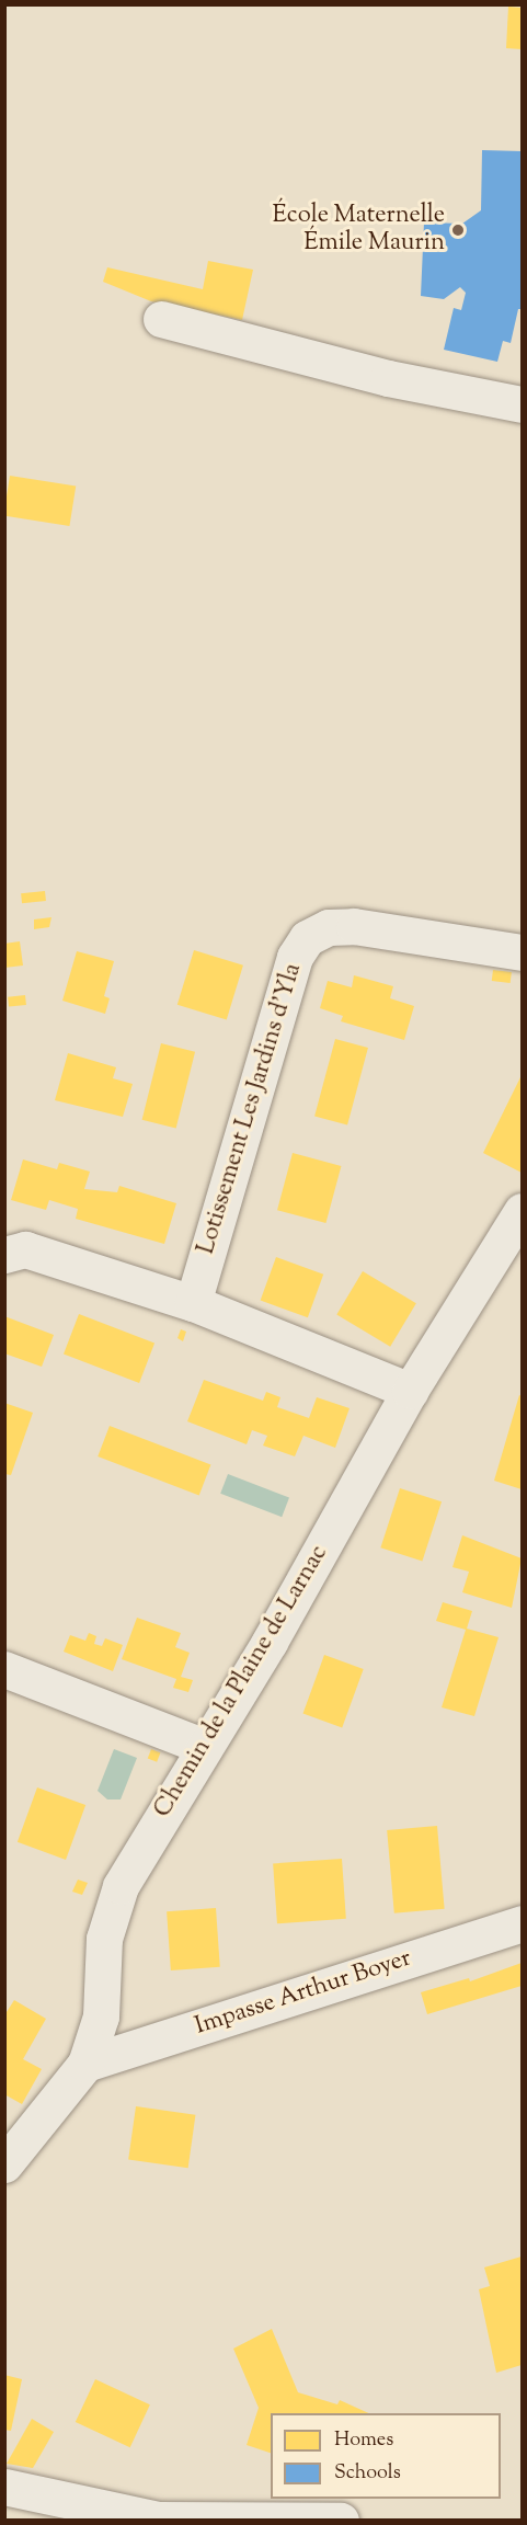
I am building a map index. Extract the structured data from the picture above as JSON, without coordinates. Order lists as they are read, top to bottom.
{
  "streets": {
    "street": ["Lotissement Les Jardins d'Yla", "Chemin de la Plaine de Larnac", "Impasse Arthur Boyer"]
  },
  "crossings": [
    ["Chemin de la Plaine de Larnac", "Impasse Arthur Boyer"]
  ],
  "places": ["École Maternelle Émile Maurin"],
  "legend": ["Homes", "Schools"]
}
